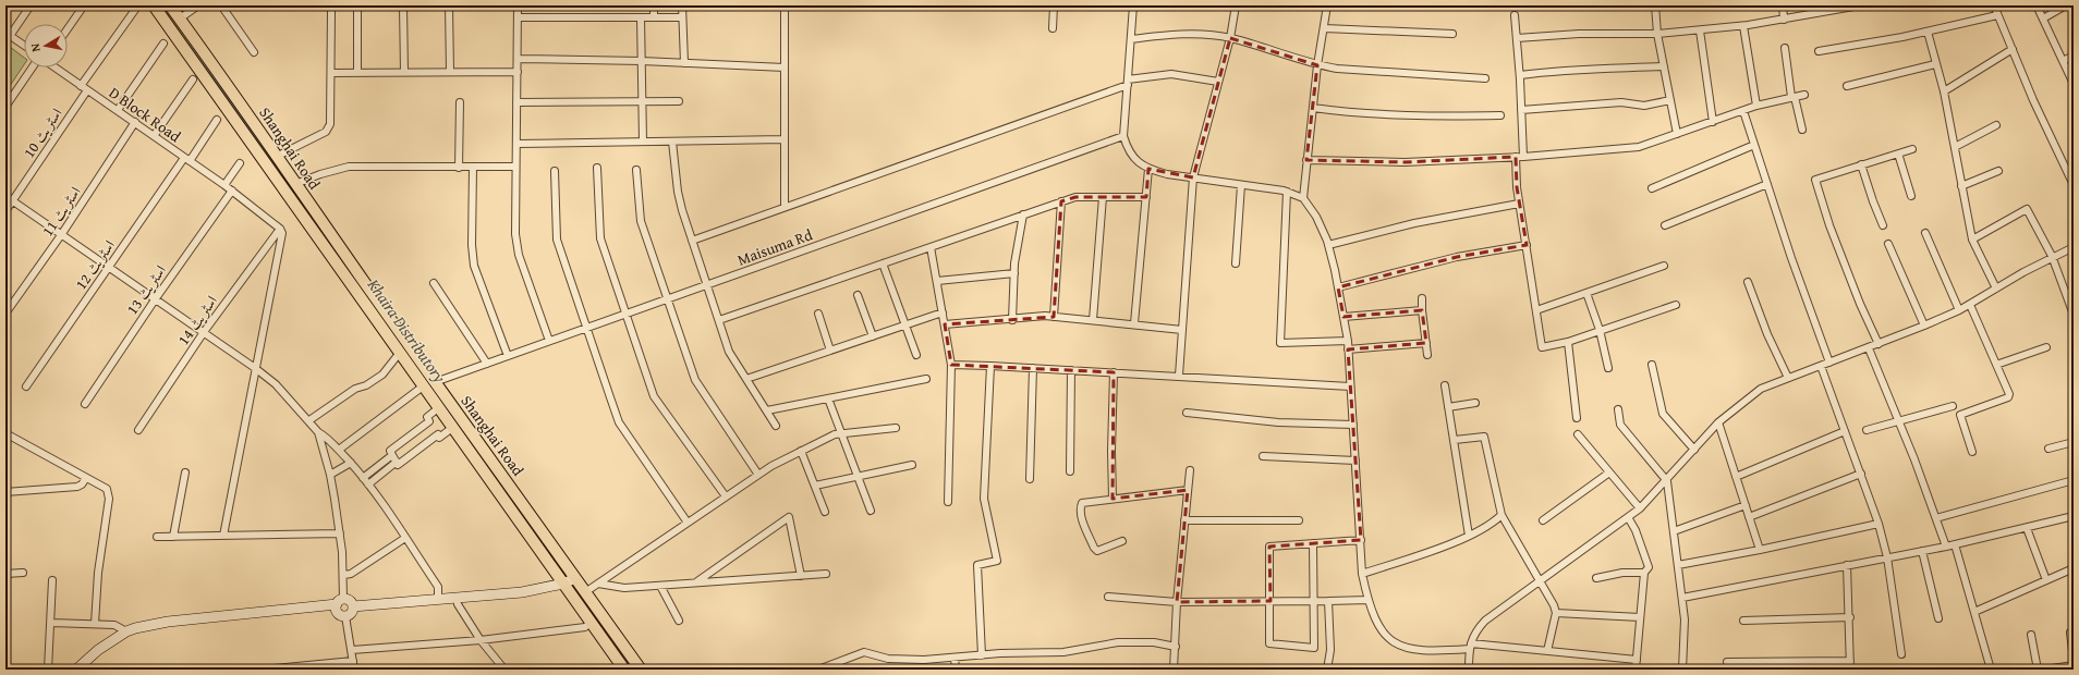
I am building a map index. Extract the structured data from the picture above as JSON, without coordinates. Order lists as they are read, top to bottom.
{
  "streets": {
    "main road": ["Shanghai Road"],
    "street": [
      "D Block Road",
      "اسٹریٹ 10",
      "اسٹریٹ 11",
      "Maisuma Rd",
      "اسٹریٹ 12",
      "اسٹریٹ 13",
      "اسٹریٹ 14"
    ]
  },
  "crossings": [
    ["D Block Road", "اسٹریٹ 10"],
    ["D Block Road", "اسٹریٹ 11"],
    ["D Block Road", "اسٹریٹ 12"],
    ["D Block Road", "اسٹریٹ 13"],
    ["D Block Road", "اسٹریٹ 14"],
    ["Shanghai Road", "Maisuma Rd"]
  ],
  "water": ["Khaira Distributory"],
  "north": "left"
}
